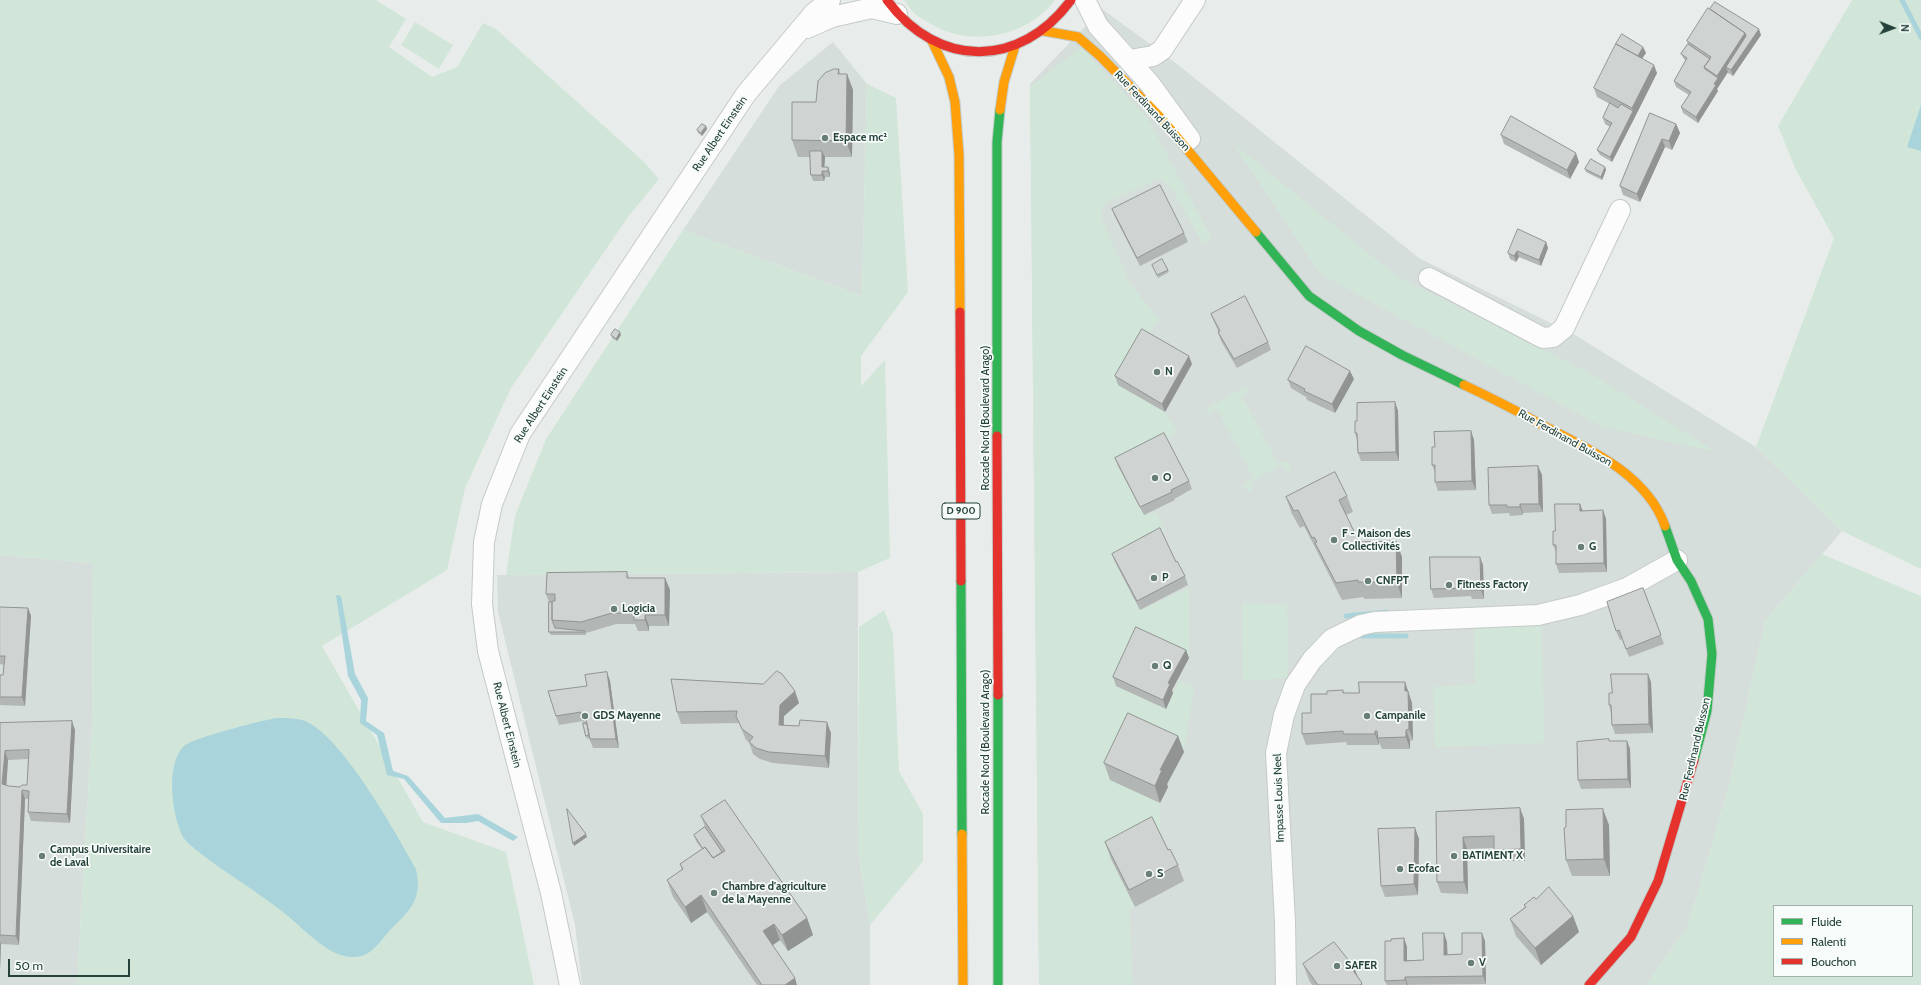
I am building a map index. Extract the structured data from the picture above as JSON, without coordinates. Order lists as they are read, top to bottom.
{
  "streets": {
    "main road": ["Rue Ferdinand Buisson", "Rocade Nord (Boulevard Arago)", "D 900"],
    "street": ["Rue Albert Einstein", "Impasse Louis Neel"]
  },
  "crossings": [
    ["Rue Ferdinand Buisson", "Impasse Louis Neel"]
  ],
  "places": [
    "Espace mc²",
    "N",
    "O",
    "F - Maison des Collectivités",
    "G",
    "P",
    "CNFPT",
    "Fitness Factory",
    "Logicia",
    "Q",
    "GDS Mayenne",
    "Campanile",
    "Campus Universitaire de Laval",
    "BATIMENT X",
    "Ecofac",
    "S",
    "Chambre d'agriculture de la Mayenne",
    "V",
    "SAFER"
  ],
  "legend": ["Fluide", "Ralenti", "Bouchon"],
  "scale_bar": "50 m",
  "north": "right"
}
